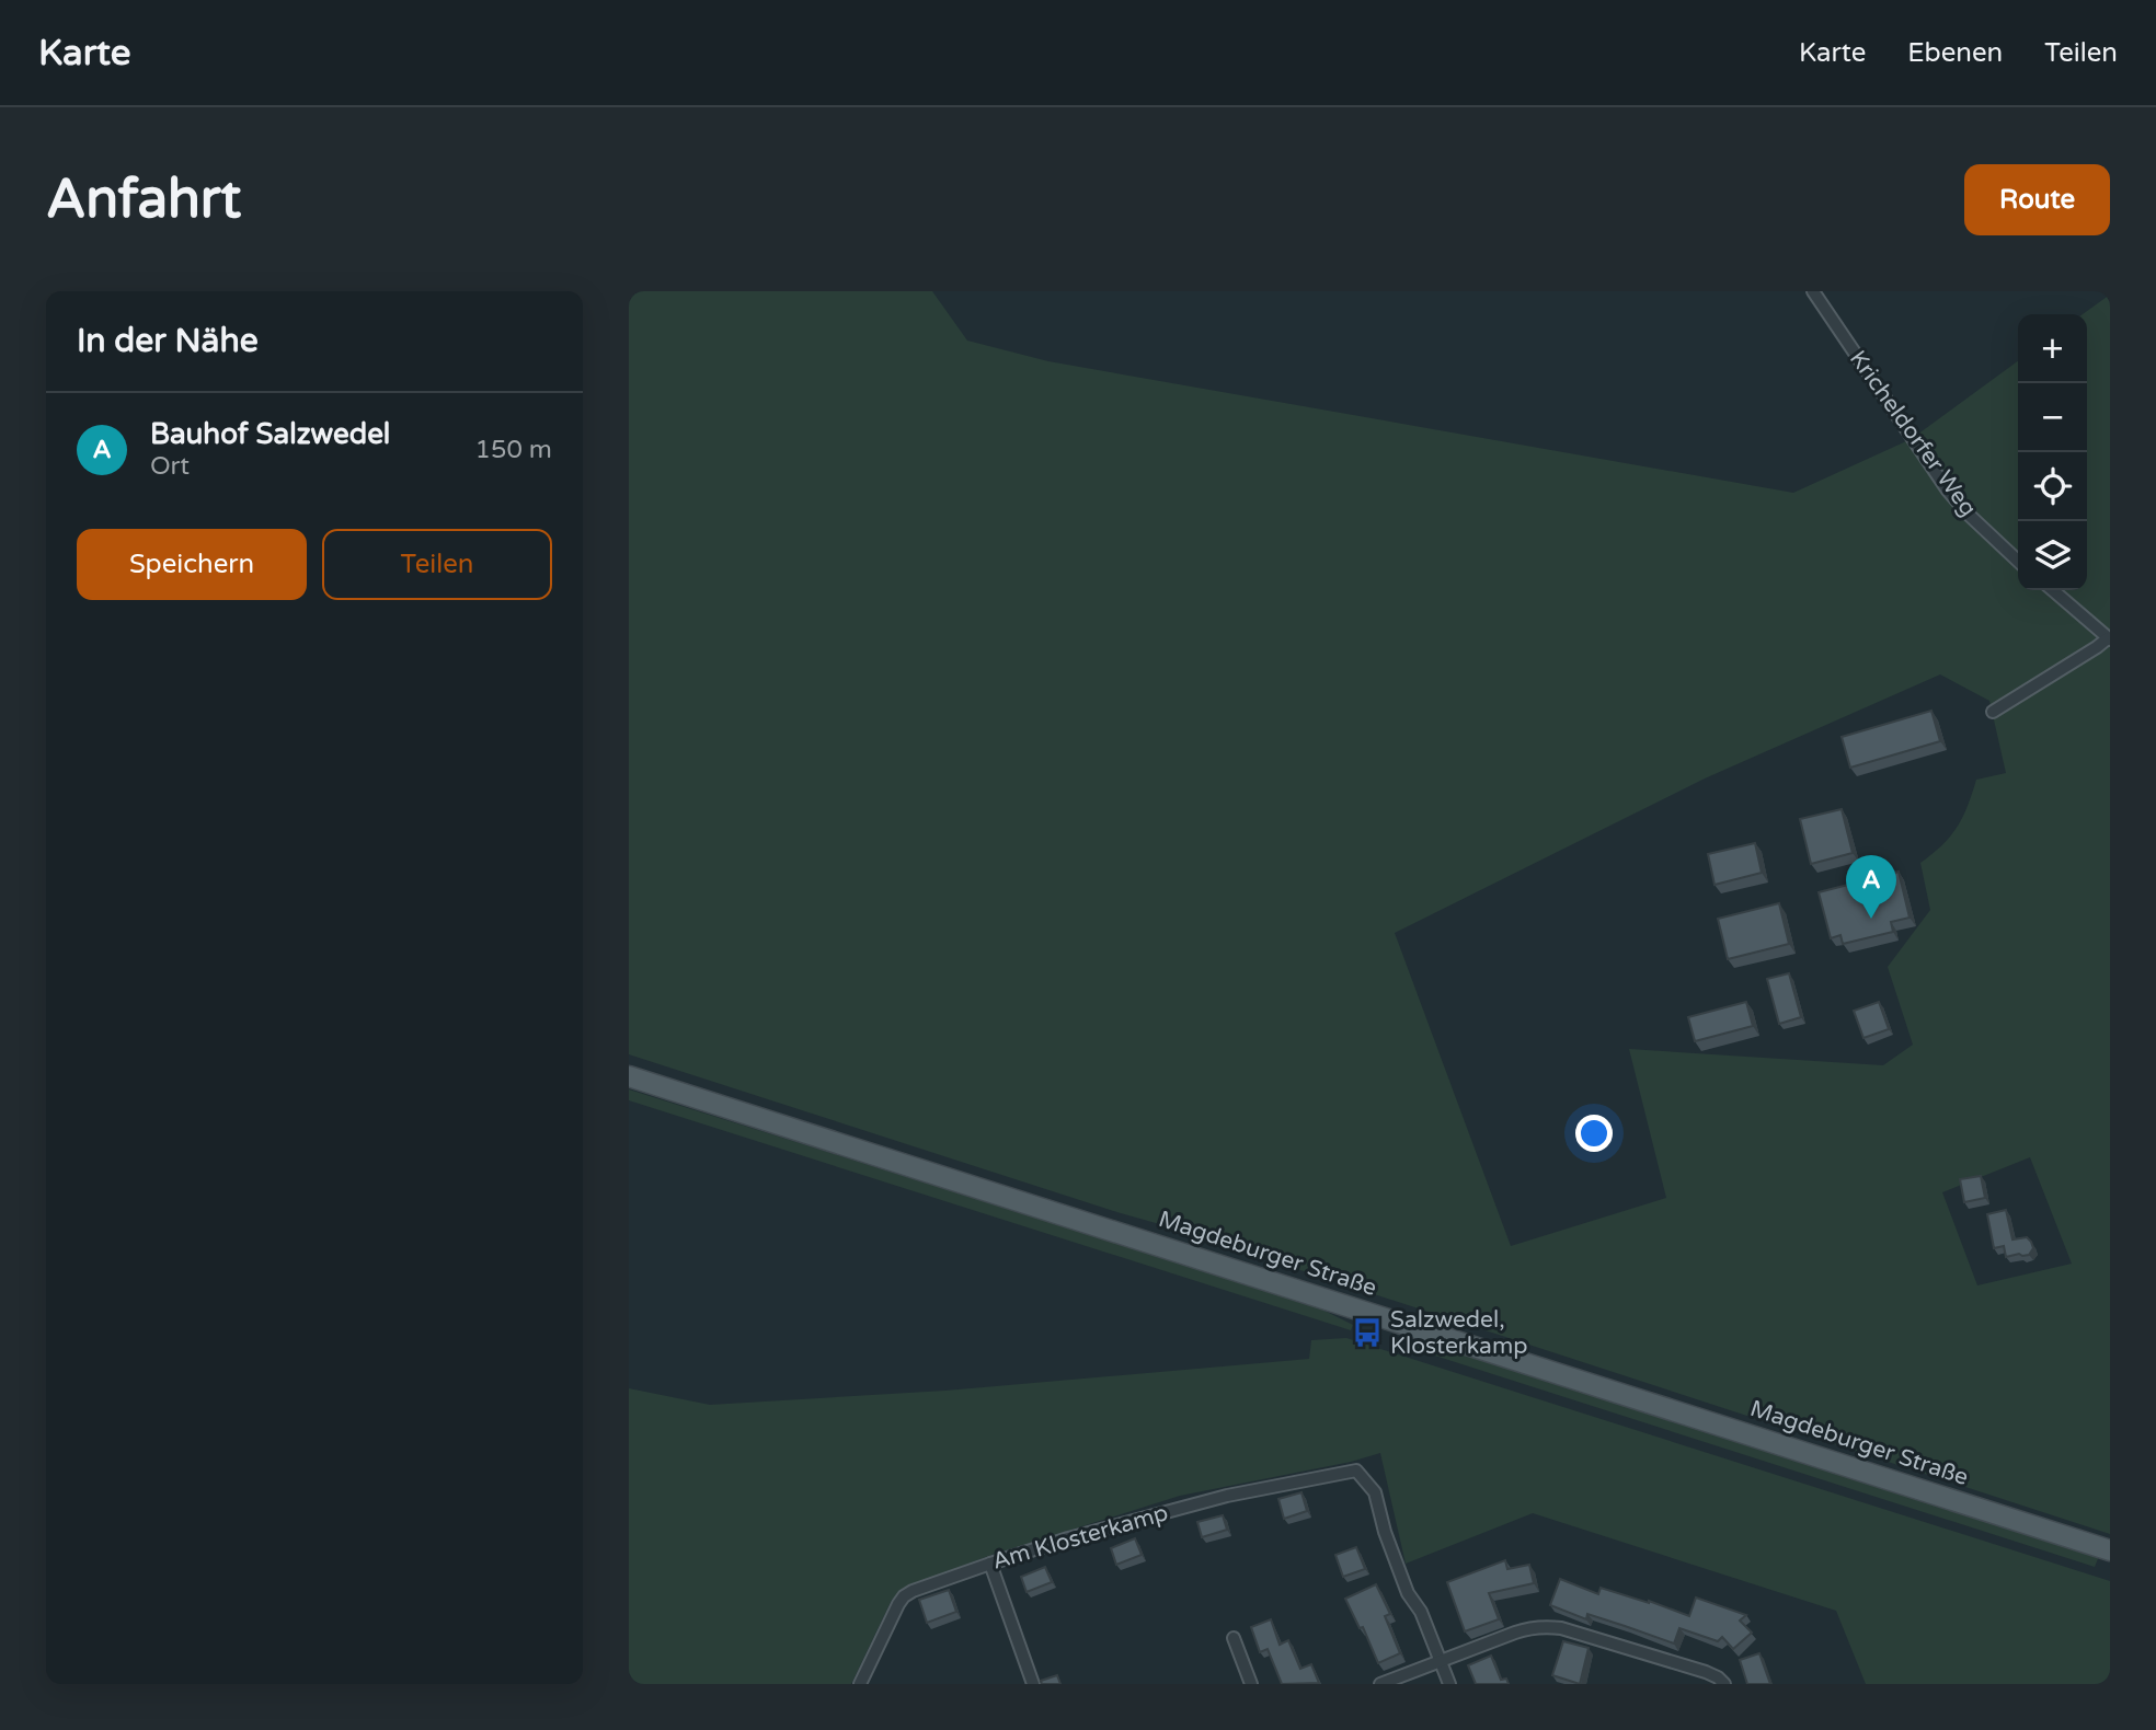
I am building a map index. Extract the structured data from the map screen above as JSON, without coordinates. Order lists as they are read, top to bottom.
{
  "streets": {
    "main road": ["Magdeburger Straße"],
    "street": ["Kricheldorfer Weg", "Am Klosterkamp"]
  },
  "places": {
    "bus stop": ["Salzwedel, Klosterkamp"]
  },
  "page": {
    "header": "Karte",
    "nav": ["Karte", "Ebenen", "Teilen"],
    "buttons": [
      "Route",
      ["Speichern", "Teilen"]
    ],
    "title": "Anfahrt",
    "heading": "In der Nähe",
    "map_buttons": ["+", "−"],
    "list": [
      {
        "mark": "A",
        "name": "Bauhof Salzwedel",
        "note": "Ort",
        "value": "150 m"
      }
    ],
    "pins": "A"
  }
}
